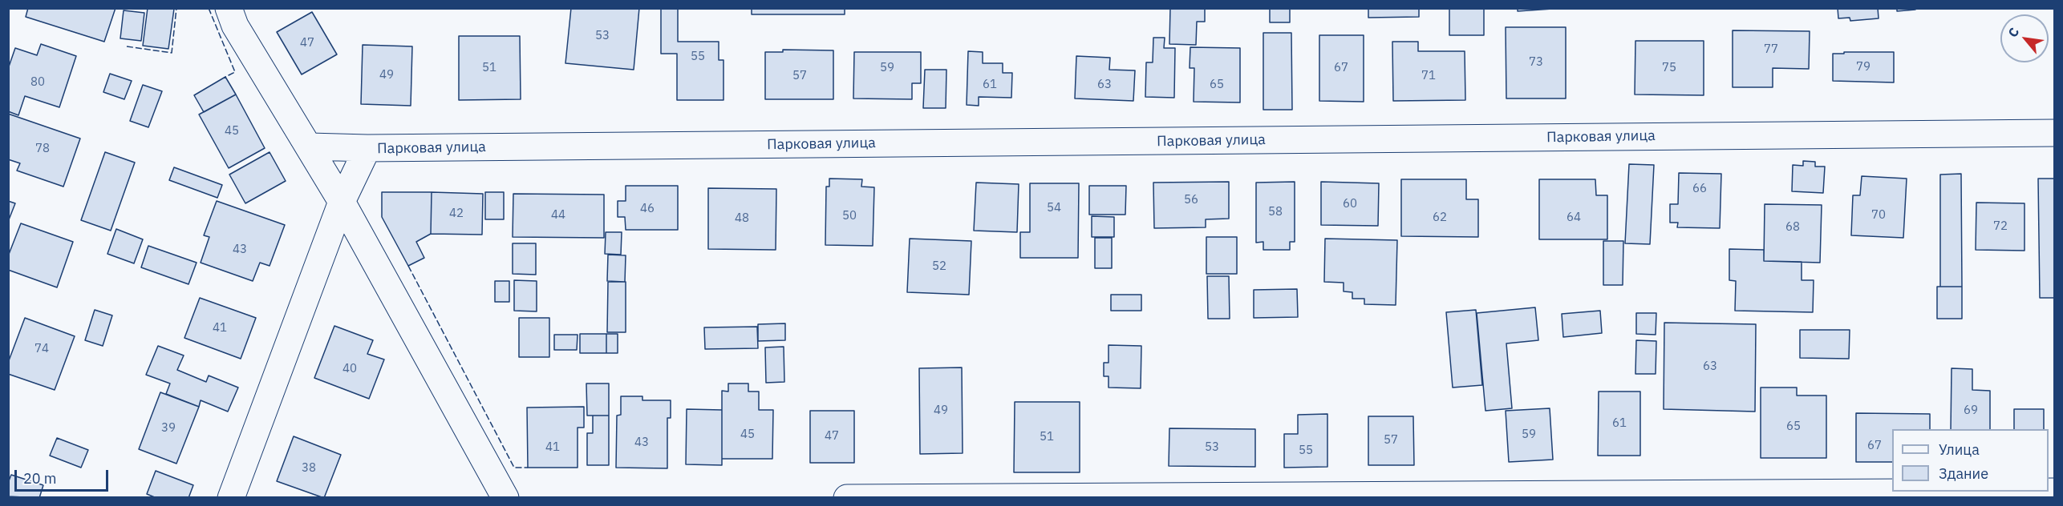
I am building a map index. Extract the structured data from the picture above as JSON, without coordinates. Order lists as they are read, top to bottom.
{
  "streets": {
    "street": ["Парковая улица"]
  },
  "house_numbers": [
    "53",
    "47",
    "77",
    "55",
    "73",
    "79",
    "51",
    "59",
    "67",
    "75",
    "49",
    "57",
    "71",
    "80",
    "61",
    "63",
    "65",
    "45",
    "78",
    "66",
    "56",
    "60",
    "54",
    "46",
    "58",
    "42",
    "44",
    "70",
    "50",
    "62",
    "64",
    "48",
    "72",
    "68",
    "43",
    "52",
    "41",
    "74",
    "63",
    "40",
    "49",
    "69",
    "61",
    "65",
    "39",
    "45",
    "59",
    "47",
    "51",
    "57",
    "43",
    "67",
    "41",
    "53",
    "55",
    "38"
  ],
  "legend": ["Улица", "Здание"],
  "scale_bar": "20 m",
  "north": "top left"
}
